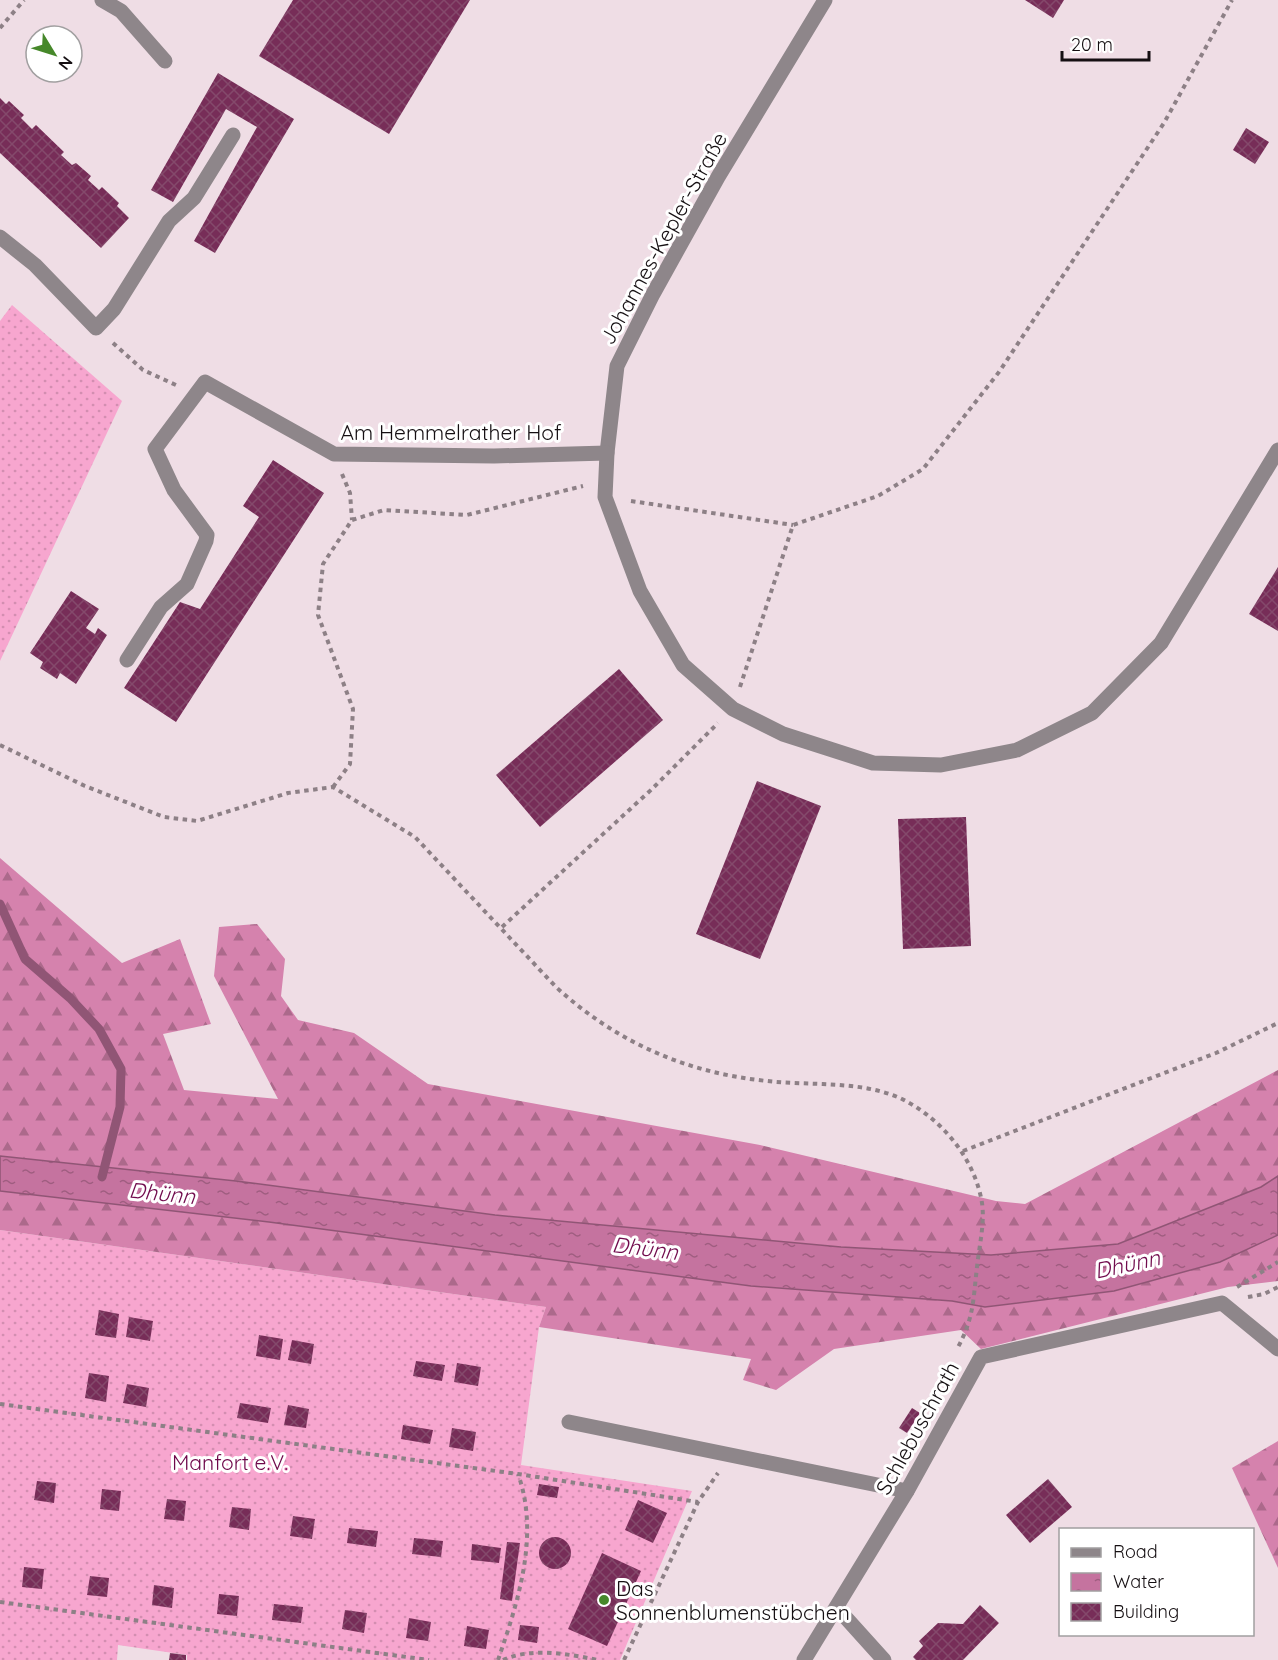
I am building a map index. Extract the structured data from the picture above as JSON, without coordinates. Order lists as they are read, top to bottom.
{
  "streets": {
    "street": ["Johannes-Kepler-Straße", "Am Hemmelrather Hof", "Schlebuschrath"]
  },
  "crossings": [
    ["Johannes-Kepler-Straße", "Am Hemmelrather Hof"]
  ],
  "water": ["Dhünn"],
  "parks": ["Manfort e.V."],
  "places": ["Das Sonnenblumenstübchen"],
  "legend": ["Road", "Water", "Building"],
  "scale_bar": "20 m",
  "north": "bottom right"
}
